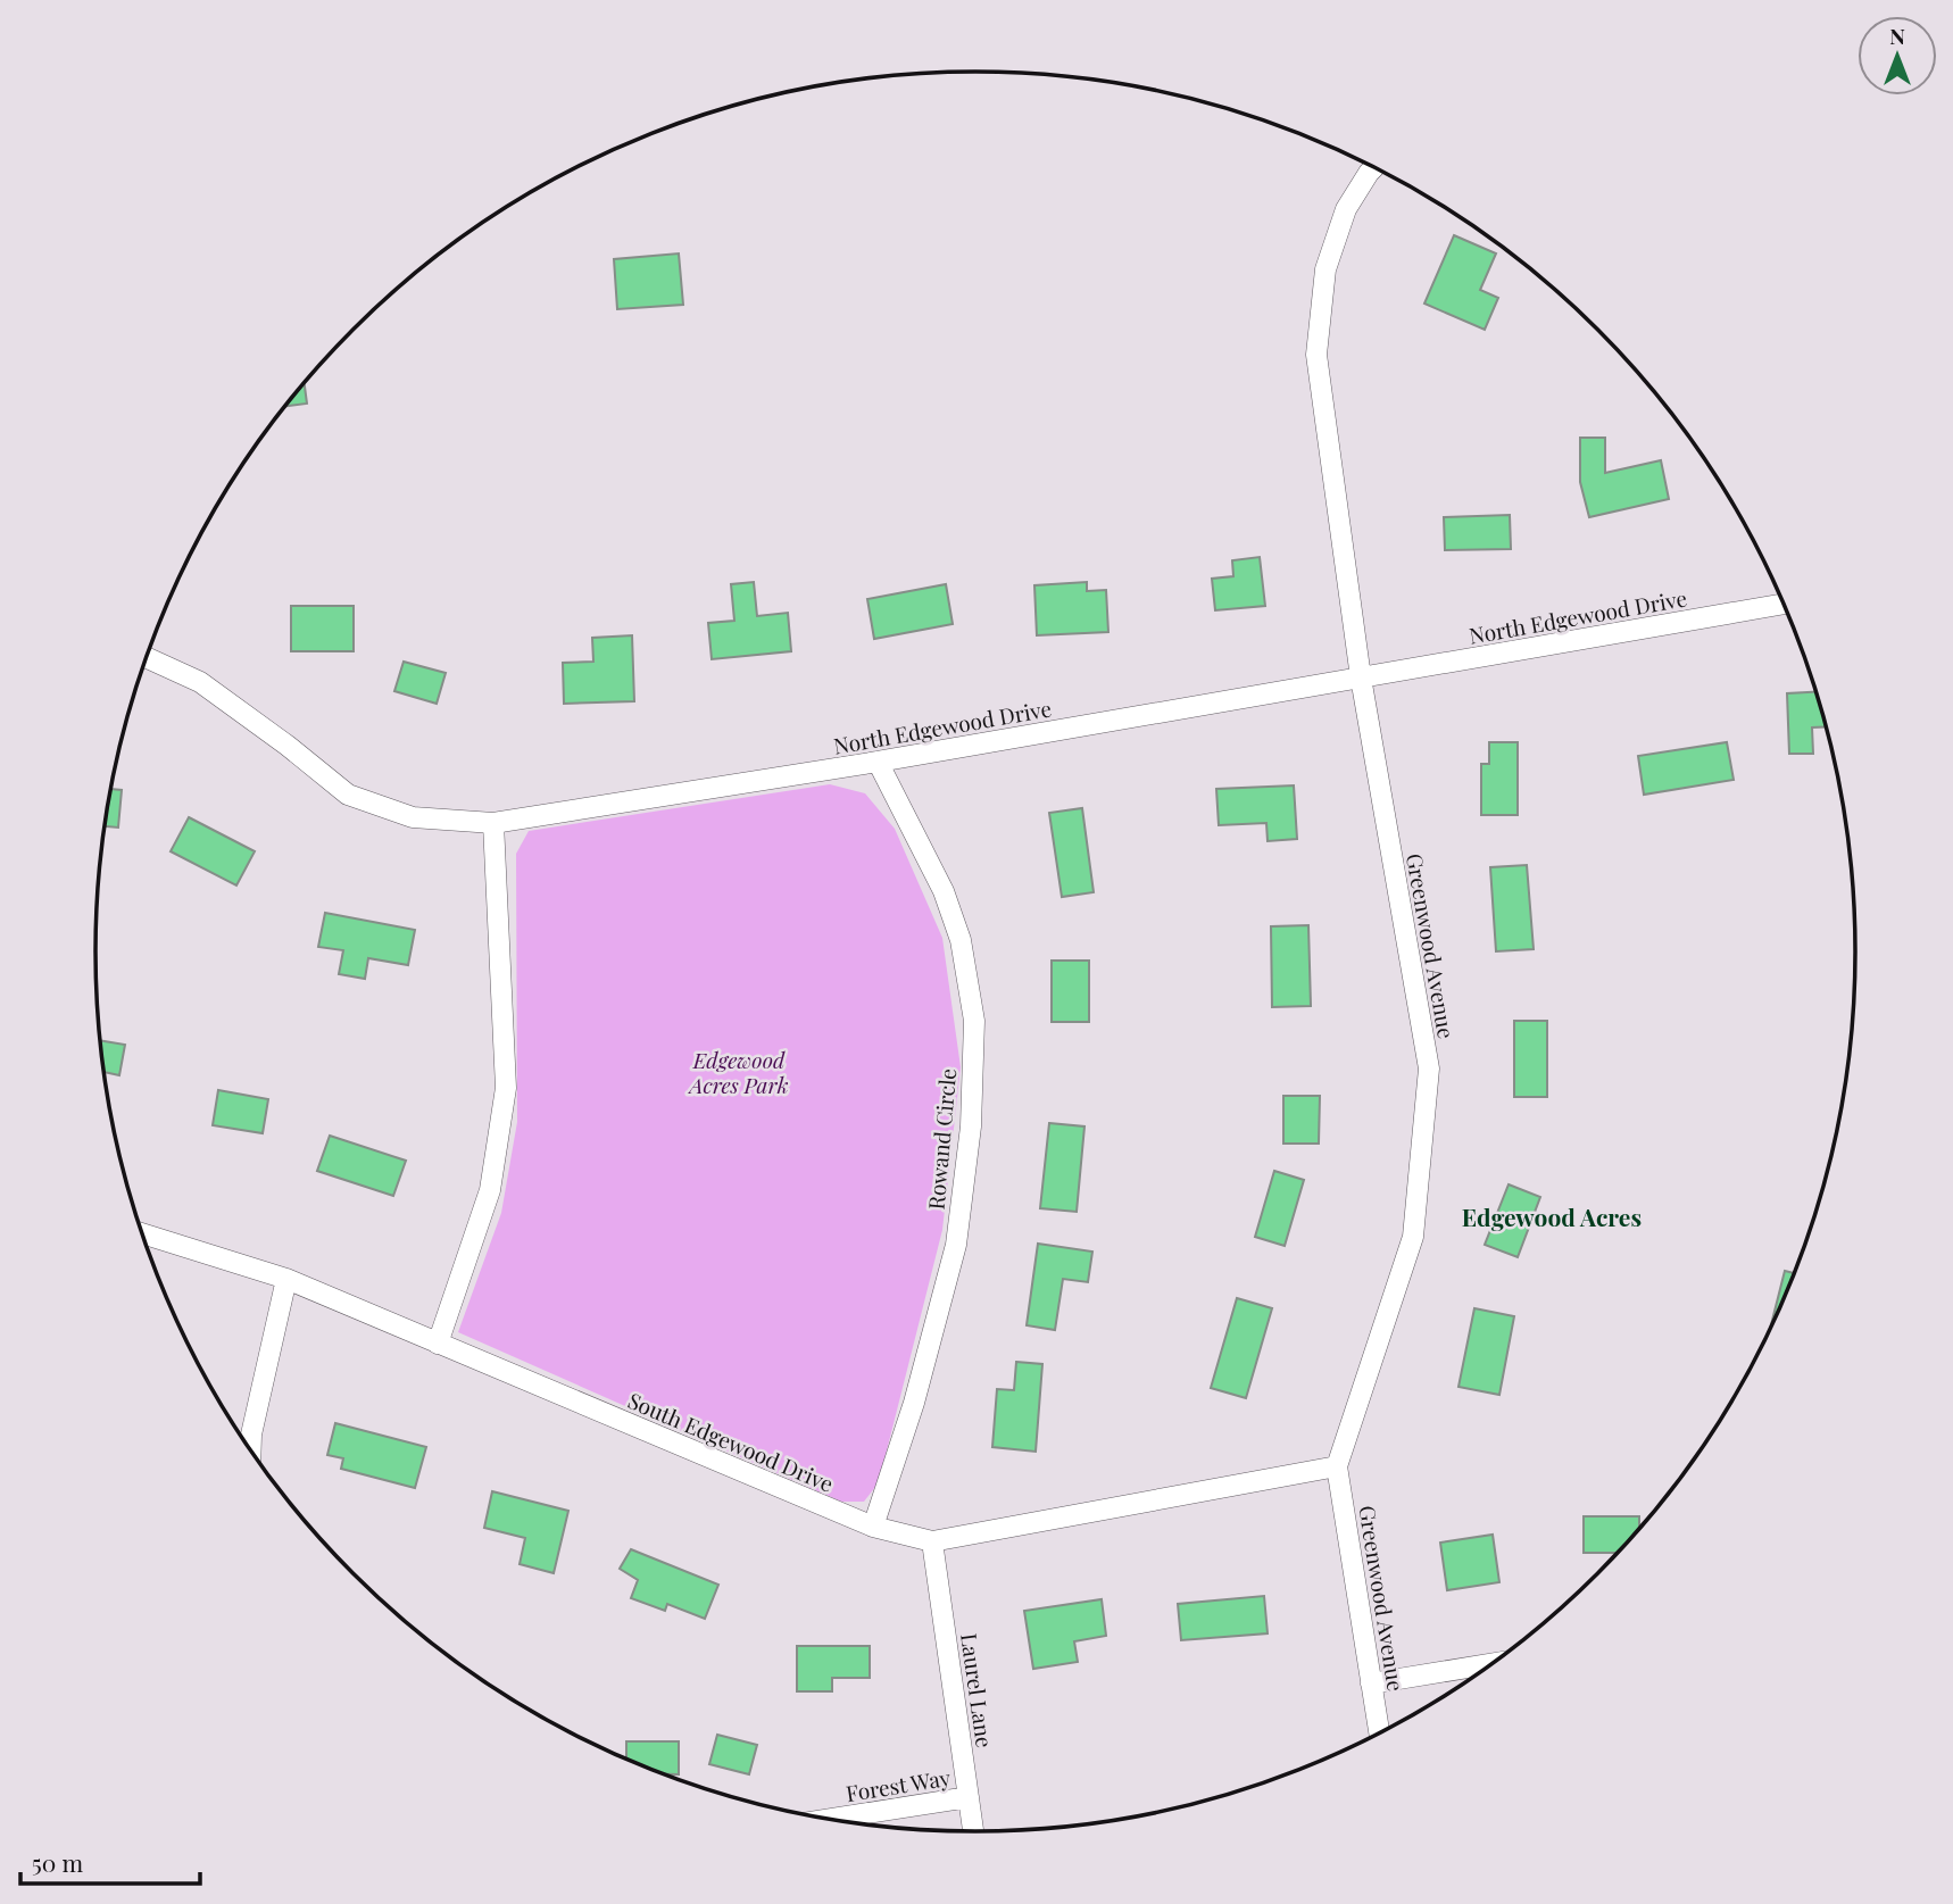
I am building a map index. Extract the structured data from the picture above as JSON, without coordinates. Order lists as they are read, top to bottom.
{
  "streets": {
    "street": [
      "North Edgewood Drive",
      "Greenwood Avenue",
      "Rowand Circle",
      "South Edgewood Drive",
      "Laurel Lane",
      "Forest Way"
    ]
  },
  "crossings": [
    ["North Edgewood Drive", "Greenwood Avenue"],
    ["North Edgewood Drive", "Rowand Circle"],
    ["Greenwood Avenue", "South Edgewood Drive"],
    ["Rowand Circle", "South Edgewood Drive"],
    ["South Edgewood Drive", "Laurel Lane"],
    ["Laurel Lane", "Forest Way"]
  ],
  "districts": ["Edgewood Acres"],
  "parks": ["Edgewood Acres Park"],
  "scale_bar": "50 m",
  "north": "top"
}
